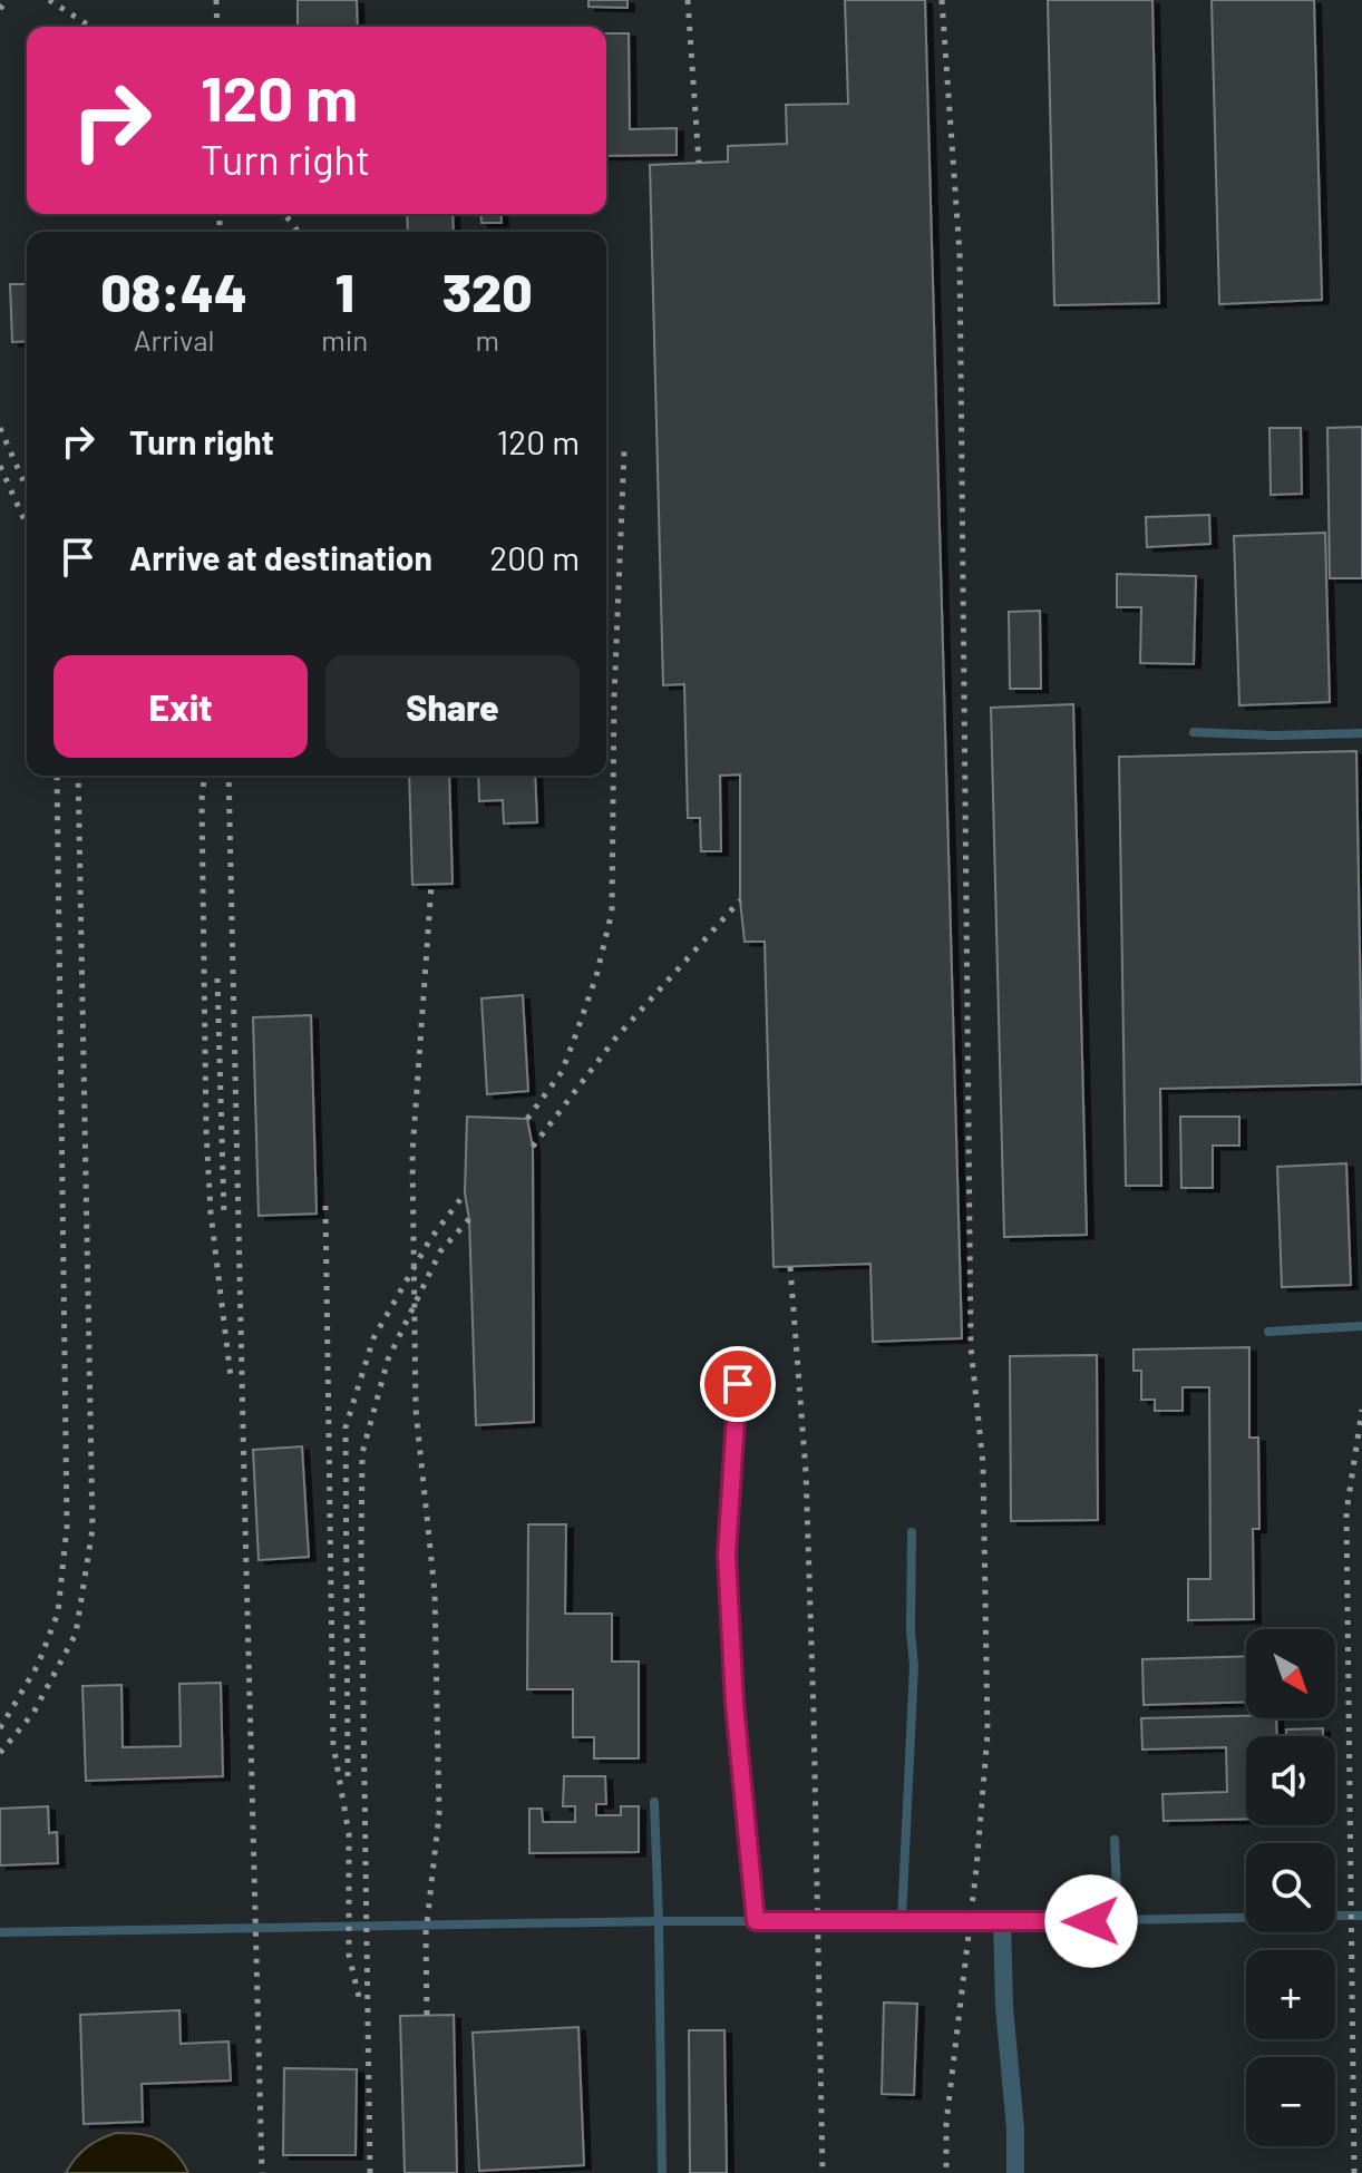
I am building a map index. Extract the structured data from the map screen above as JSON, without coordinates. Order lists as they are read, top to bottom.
{
  "north": "bottom right",
  "page": {
    "turn": ["120 m", "Turn right"],
    "eta": [
      "08:44",
      "Arrival",
      "1",
      "min",
      "320",
      "m"
    ],
    "list": [
      {
        "name": "Turn right",
        "value": "120 m"
      },
      {
        "name": "Arrive at destination",
        "value": "200 m"
      }
    ],
    "buttons": ["Exit", "Share"],
    "map_buttons": ["+", "−"]
  }
}
